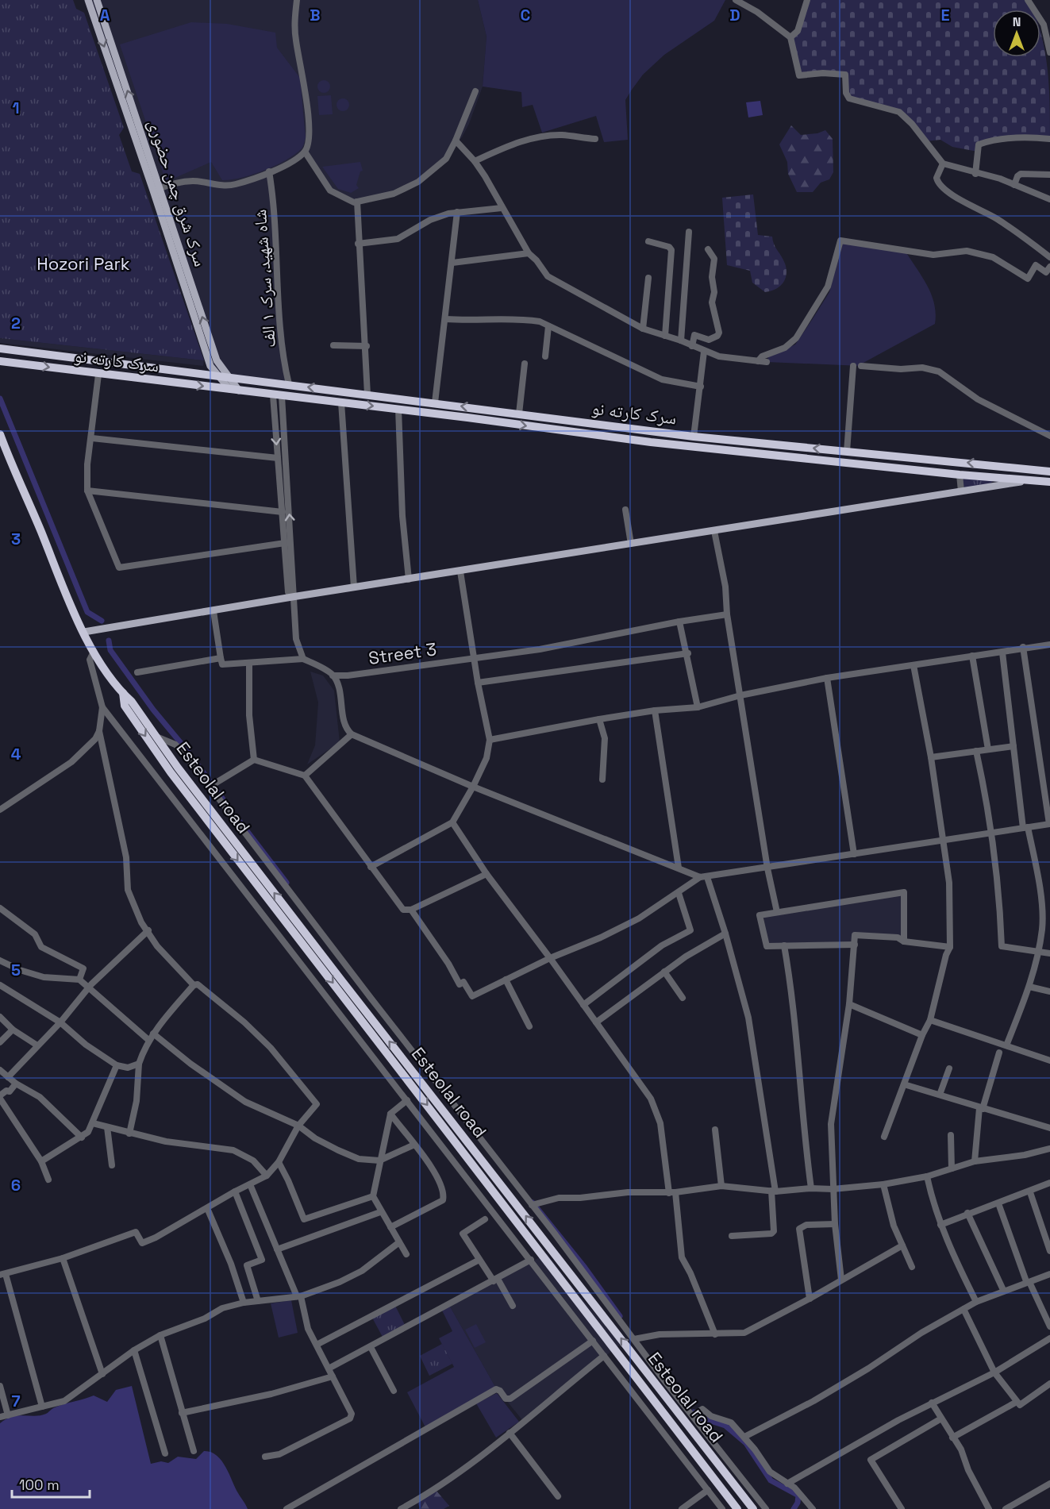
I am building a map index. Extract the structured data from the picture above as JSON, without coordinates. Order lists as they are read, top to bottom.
{
  "streets": {
    "highway": ["سرک کارته نو", "Esteolal road"],
    "main road": ["سرک شرق چمن حضوری"],
    "street": ["شاه شهید، سرک ۱ الف", "Street 3"]
  },
  "crossings": [
    ["سرک شرق چمن حضوری", "سرک کارته نو"],
    ["شاه شهید، سرک ۱ الف", "سرک کارته نو"]
  ],
  "parks": ["Hozori Park"],
  "scale_bar": "100 m",
  "north": "top",
  "grid": {
    "columns": [
      "A",
      "B",
      "C",
      "D",
      "E"
    ],
    "rows": [
      "1",
      "2",
      "3",
      "4",
      "5",
      "6",
      "7"
    ]
  }
}
